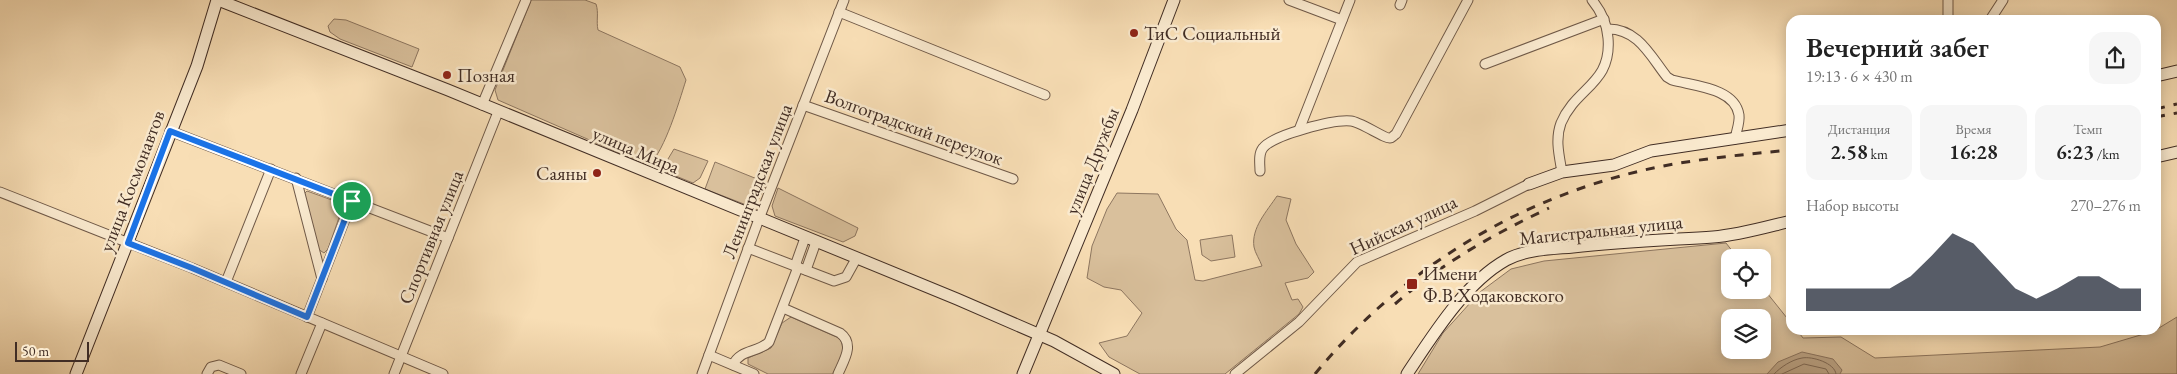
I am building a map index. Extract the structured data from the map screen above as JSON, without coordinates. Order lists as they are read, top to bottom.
{
  "streets": {
    "street": [
      "Волгоградский переулок",
      "улица Мира",
      "улица Дружбы",
      "улица Космонавтов",
      "Ленинградская улица",
      "Нийская улица",
      "Магистральная улица",
      "Спортивная улица"
    ]
  },
  "crossings": [
    ["Волгоградский переулок", "Ленинградская улица"],
    ["улица Мира", "улица Дружбы"],
    ["улица Мира", "улица Космонавтов"],
    ["улица Мира", "Ленинградская улица"],
    ["улица Мира", "Спортивная улица"]
  ],
  "places": {
    "other": ["ТиС Социальный", "Позная", "Саяны"],
    "transit": ["Имени Ф.В.Ходаковского"]
  },
  "scale_bar": "50 m",
  "page": {
    "heading": ["Вечерний забег", "19:13 · 6 × 430 m"],
    "stats": [
      ["Дистанция", "2.58 km"],
      ["Время", "16:28"],
      ["Темп", "6:23 /km"]
    ],
    "chart": ["Набор высоты", "270–276 m"],
    "scale": "50 m"
  }
}
